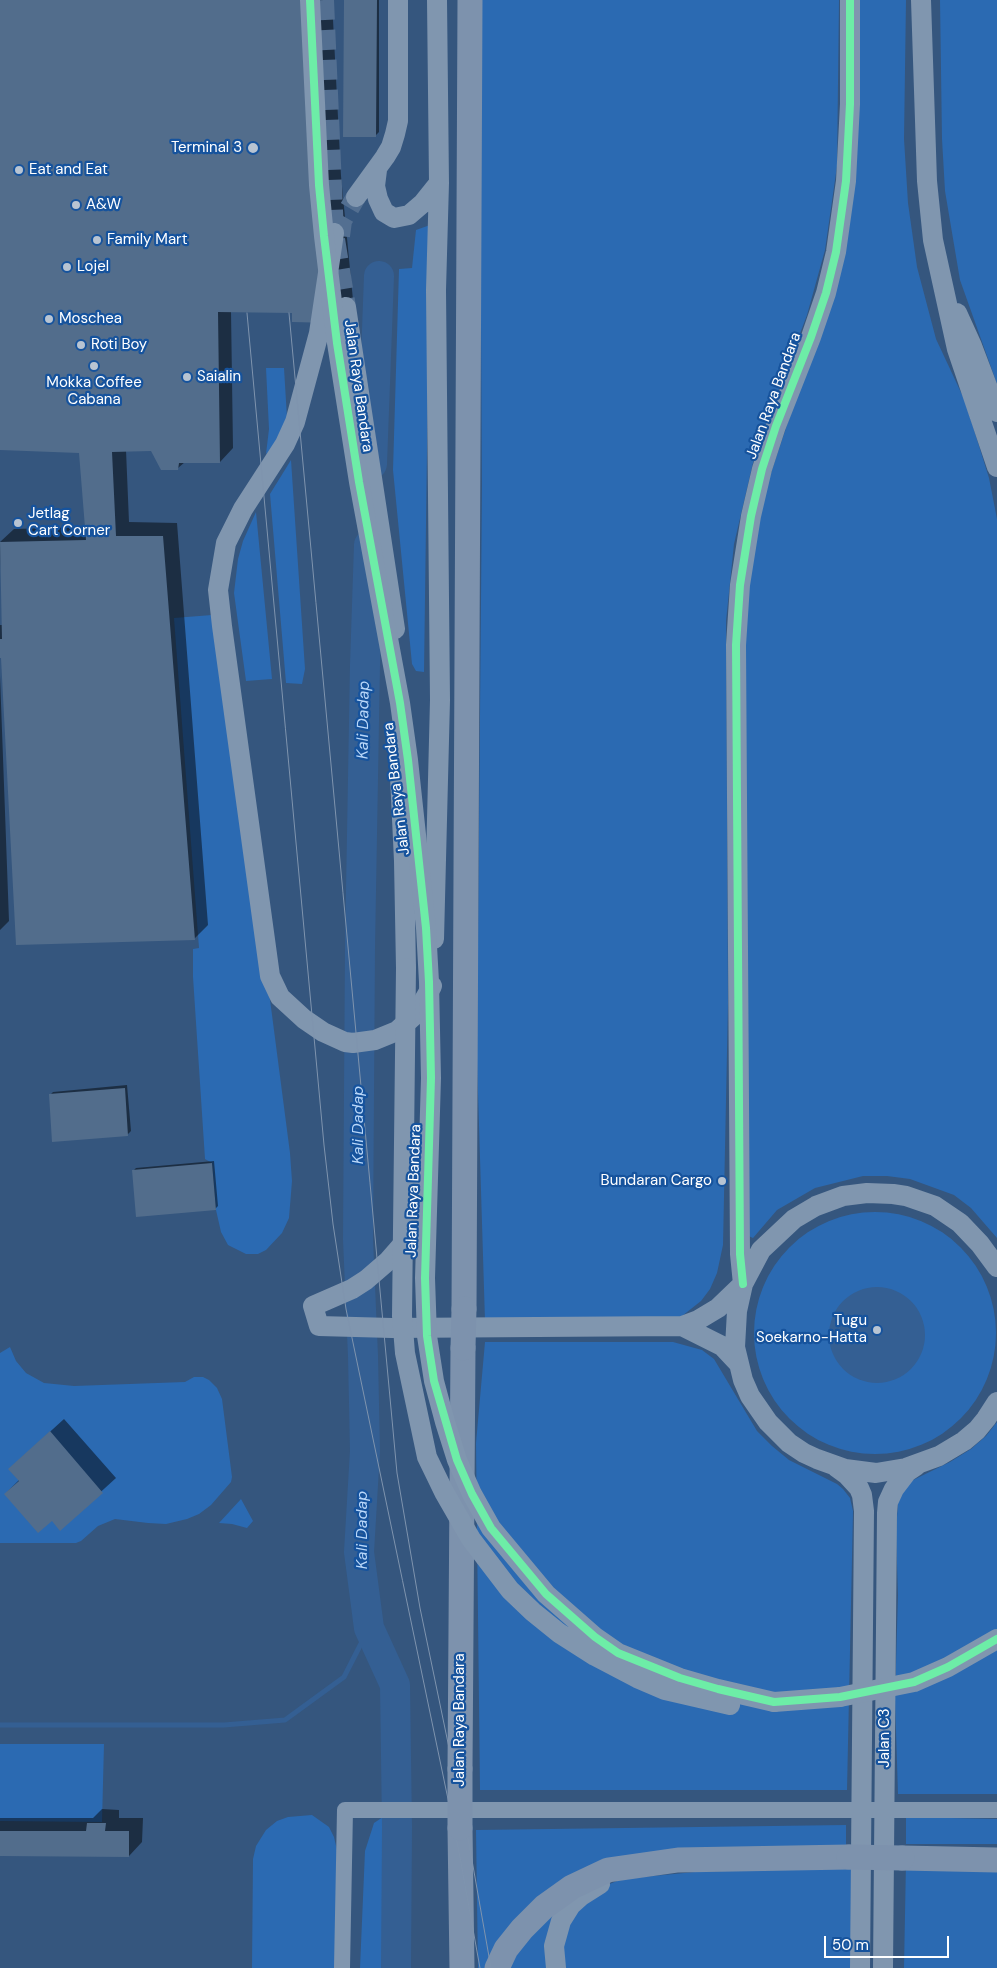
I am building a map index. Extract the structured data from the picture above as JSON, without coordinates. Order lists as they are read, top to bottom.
{
  "streets": {
    "main road": ["Jalan Raya Bandara"],
    "street": ["Jalan C3"]
  },
  "water": ["Kali Dadap"],
  "places": [
    "Terminal 3",
    "Eat and Eat",
    "A&W",
    "Family Mart",
    "Lojel",
    "Moschea",
    "Roti Boy",
    "Mokka Coffee Cabana",
    "Saialin",
    "Jetlag Cart Corner",
    "Bundaran Cargo",
    "Tugu Soekarno-Hatta"
  ],
  "scale_bar": "50 m"
}
